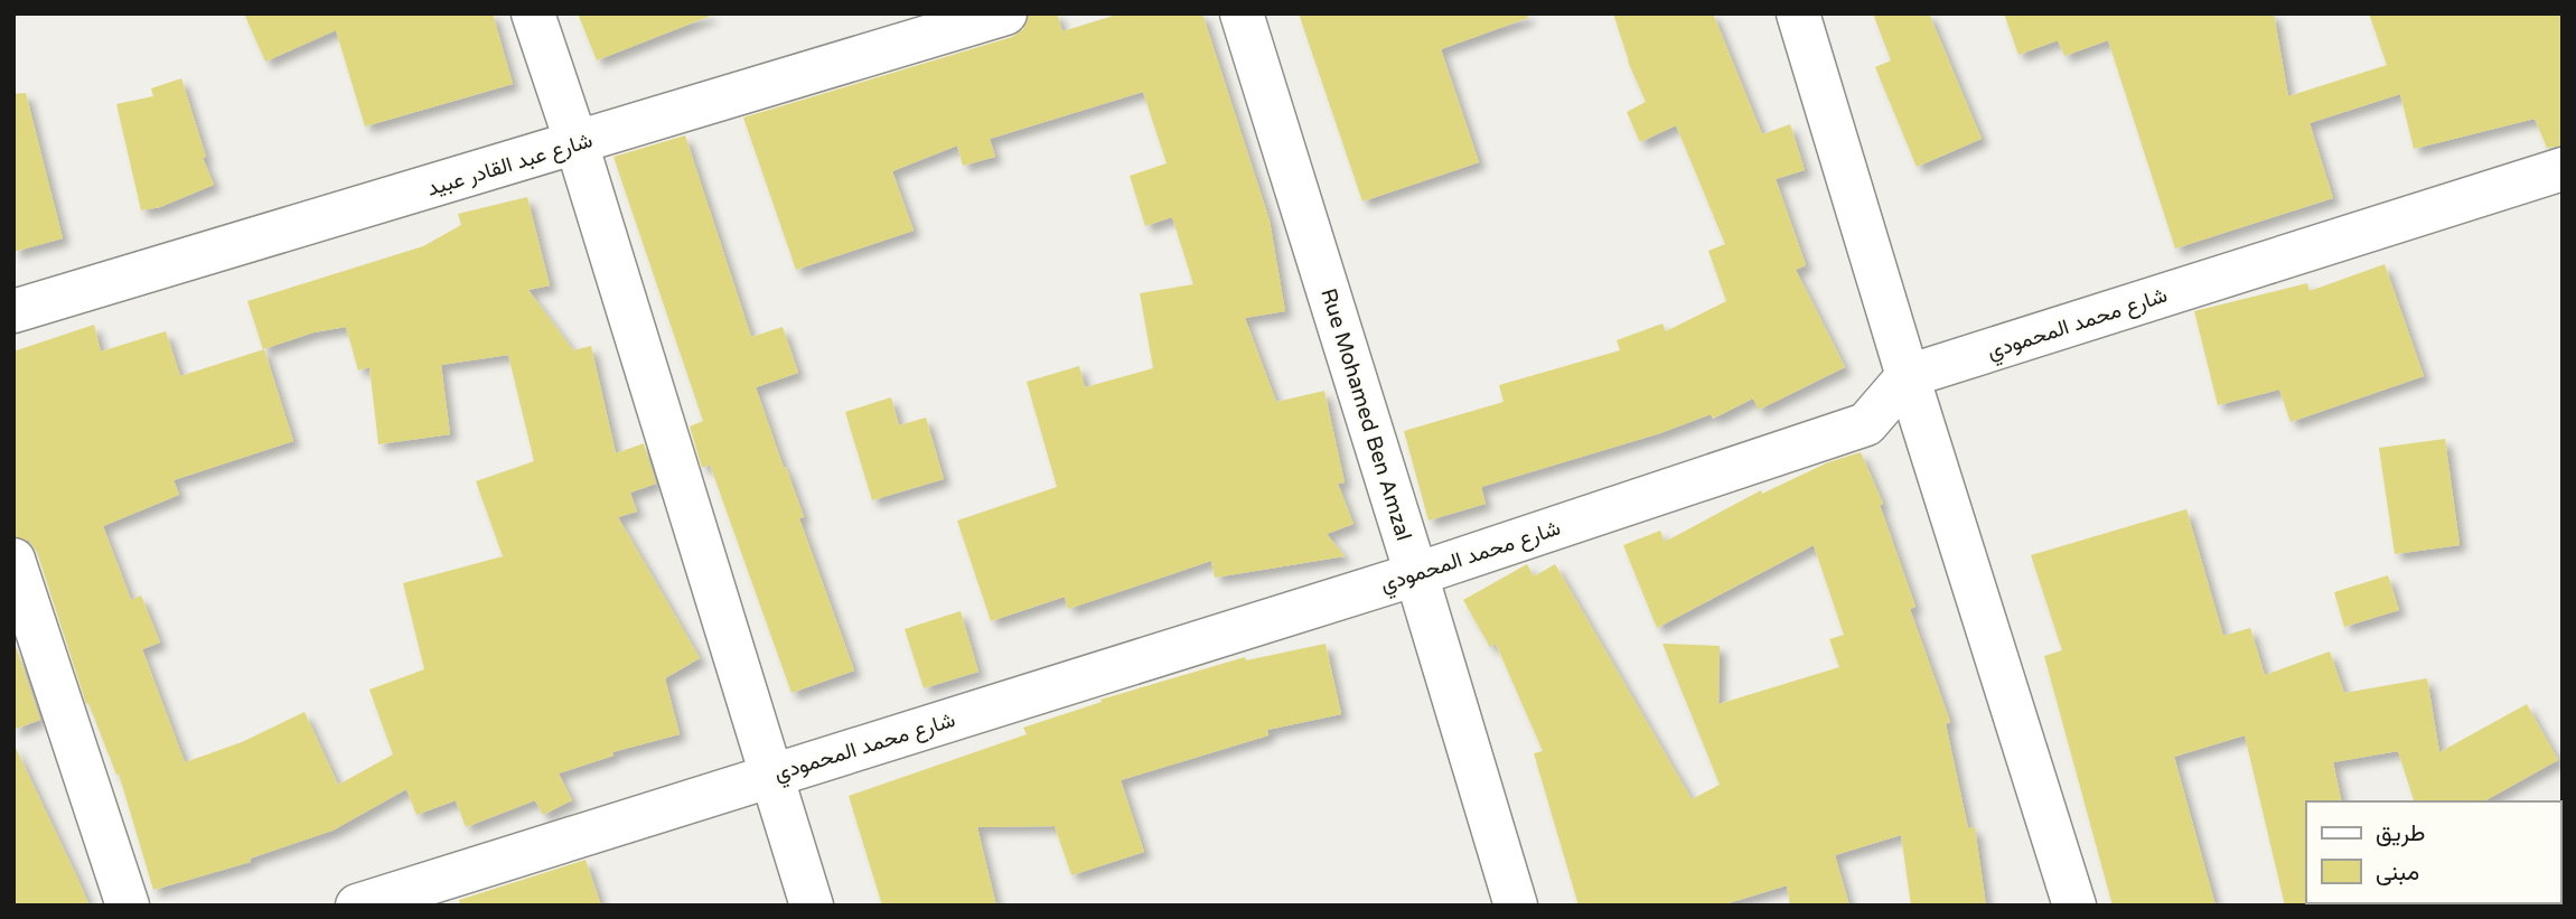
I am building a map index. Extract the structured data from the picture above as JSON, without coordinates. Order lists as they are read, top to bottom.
{
  "streets": {
    "street": ["شارع عبد القادر عبيد", "شارع محمد المحمودي", "Rue Mohamed Ben Amzal"]
  },
  "crossings": [
    ["شارع محمد المحمودي", "Rue Mohamed Ben Amzal"]
  ],
  "legend": ["طريق", "مبنى"]
}
